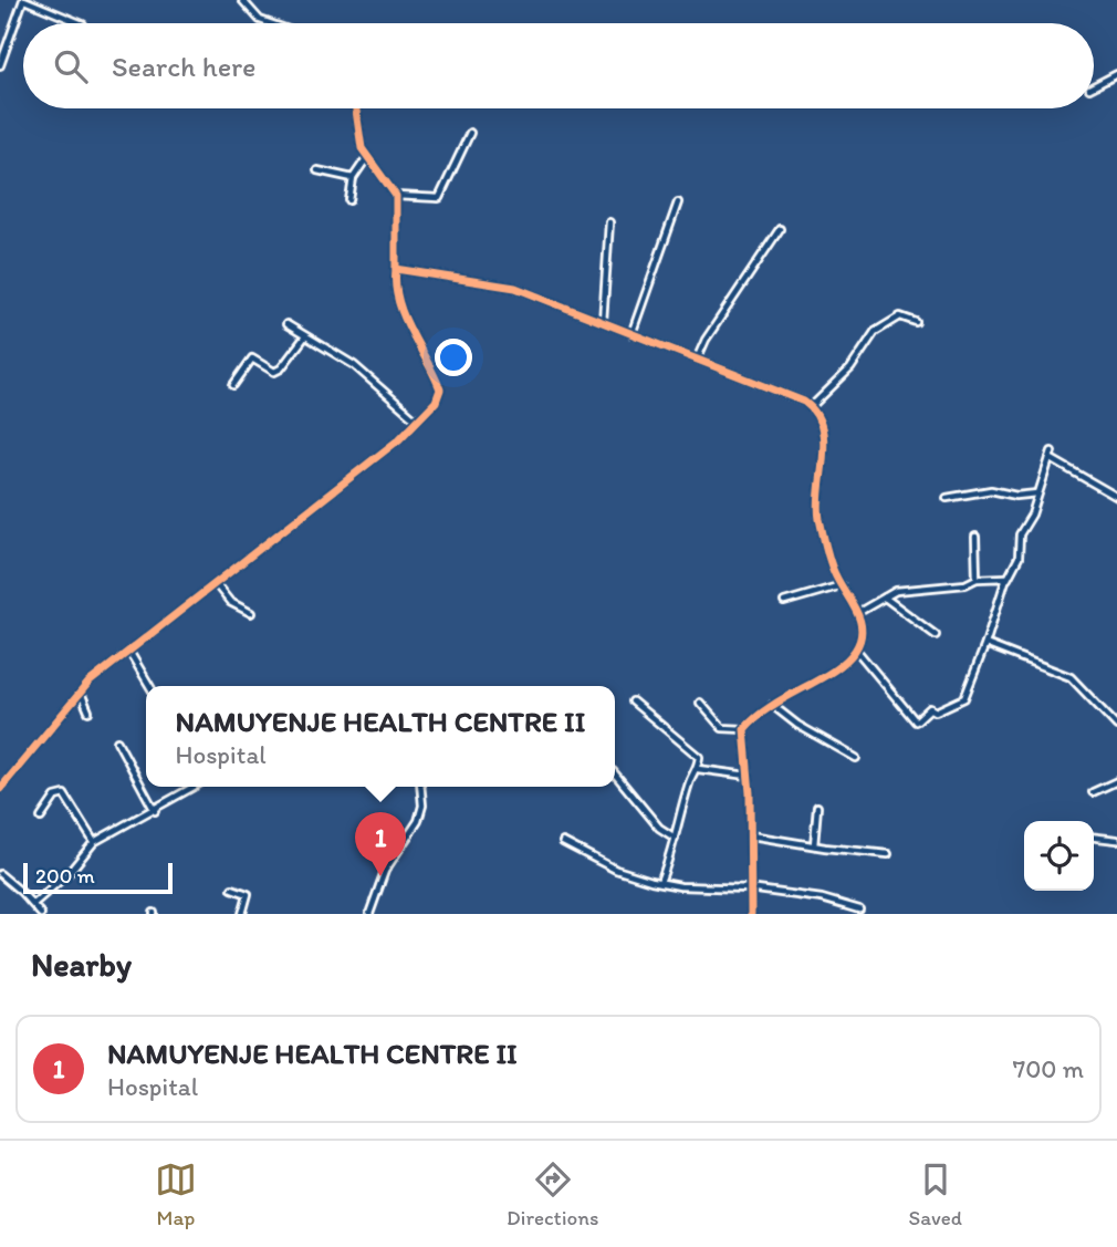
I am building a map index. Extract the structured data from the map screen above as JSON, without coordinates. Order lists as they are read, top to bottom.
{
  "scale_bar": "200 m",
  "page": {
    "search": "Search here",
    "popup": ["NAMUYENJE HEALTH CENTRE II", "Hospital"],
    "pins": "1",
    "scale": "200 m",
    "heading": "Nearby",
    "list": [
      {
        "mark": "1",
        "name": "NAMUYENJE HEALTH CENTRE II",
        "note": "Hospital",
        "value": "700 m"
      }
    ],
    "nav": ["Map", "Directions", "Saved"]
  }
}
